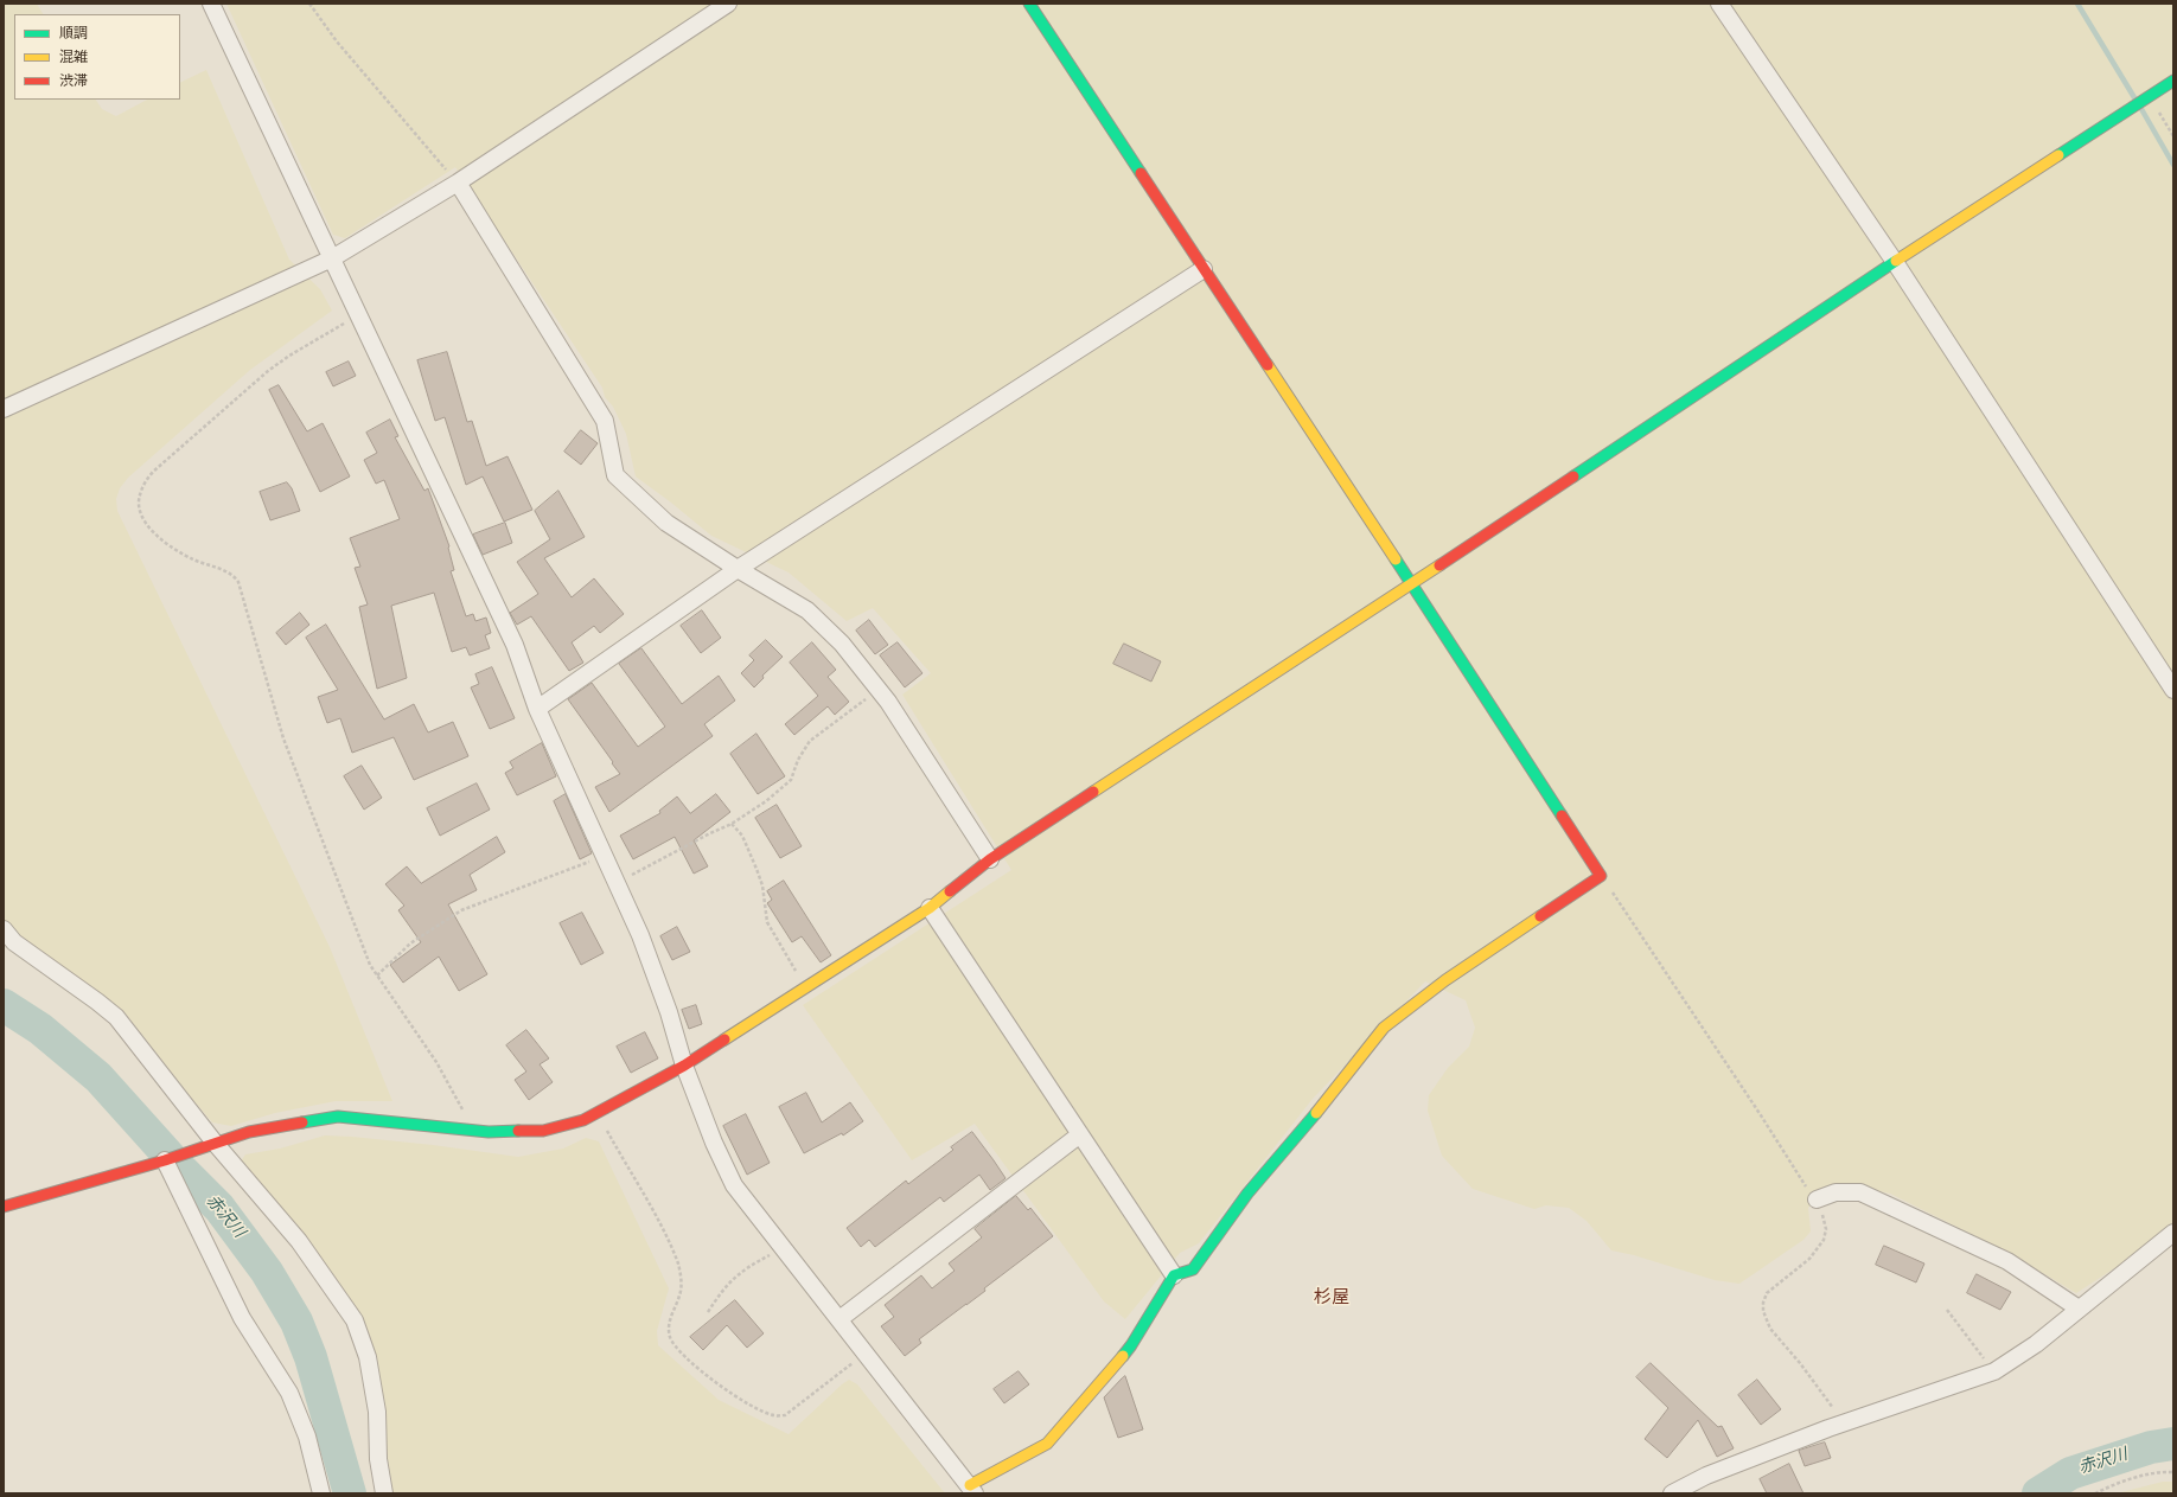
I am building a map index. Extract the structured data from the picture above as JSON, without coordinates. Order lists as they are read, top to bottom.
{
  "districts": ["杉屋"],
  "water": ["赤沢川"],
  "legend": ["順調", "混雑", "渋滞"]
}
